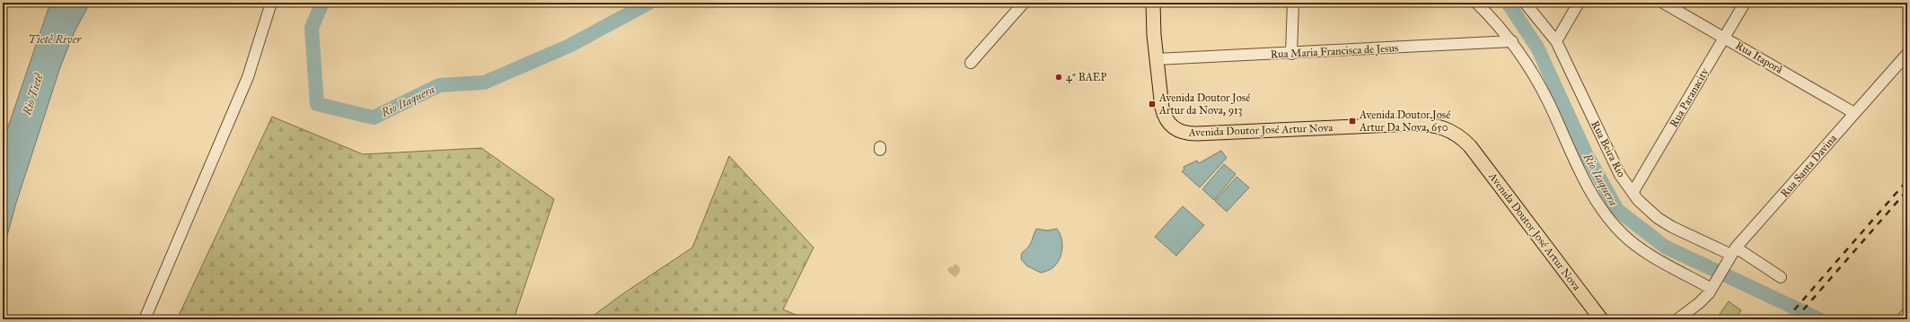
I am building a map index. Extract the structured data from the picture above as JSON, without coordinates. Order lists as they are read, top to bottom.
{
  "streets": {
    "main road": ["Avenida Doutor José Artur Nova"],
    "street": [
      "Rua Maria Francisca de Jesus",
      "Rua Itaporâ",
      "Rua Paranacity",
      "Rua Beira Rio",
      "Rua Santa Davina"
    ]
  },
  "crossings": [
    ["Rua Maria Francisca de Jesus", "Avenida Doutor José Artur Nova"],
    ["Rua Itaporâ", "Rua Paranacity"],
    ["Rua Itaporâ", "Rua Santa Davina"],
    ["Rua Paranacity", "Rua Beira Rio"],
    ["Rua Beira Rio", "Rua Santa Davina"]
  ],
  "water": ["Tietê River", "Rio Tietê", "Rio Itaquera"],
  "places": {
    "other": ["4º BAEP"],
    "transit": ["Avenida Doutor José Artur da Nova, 913", "Avenida Doutor José Artur Da Nova, 650"]
  }
}
